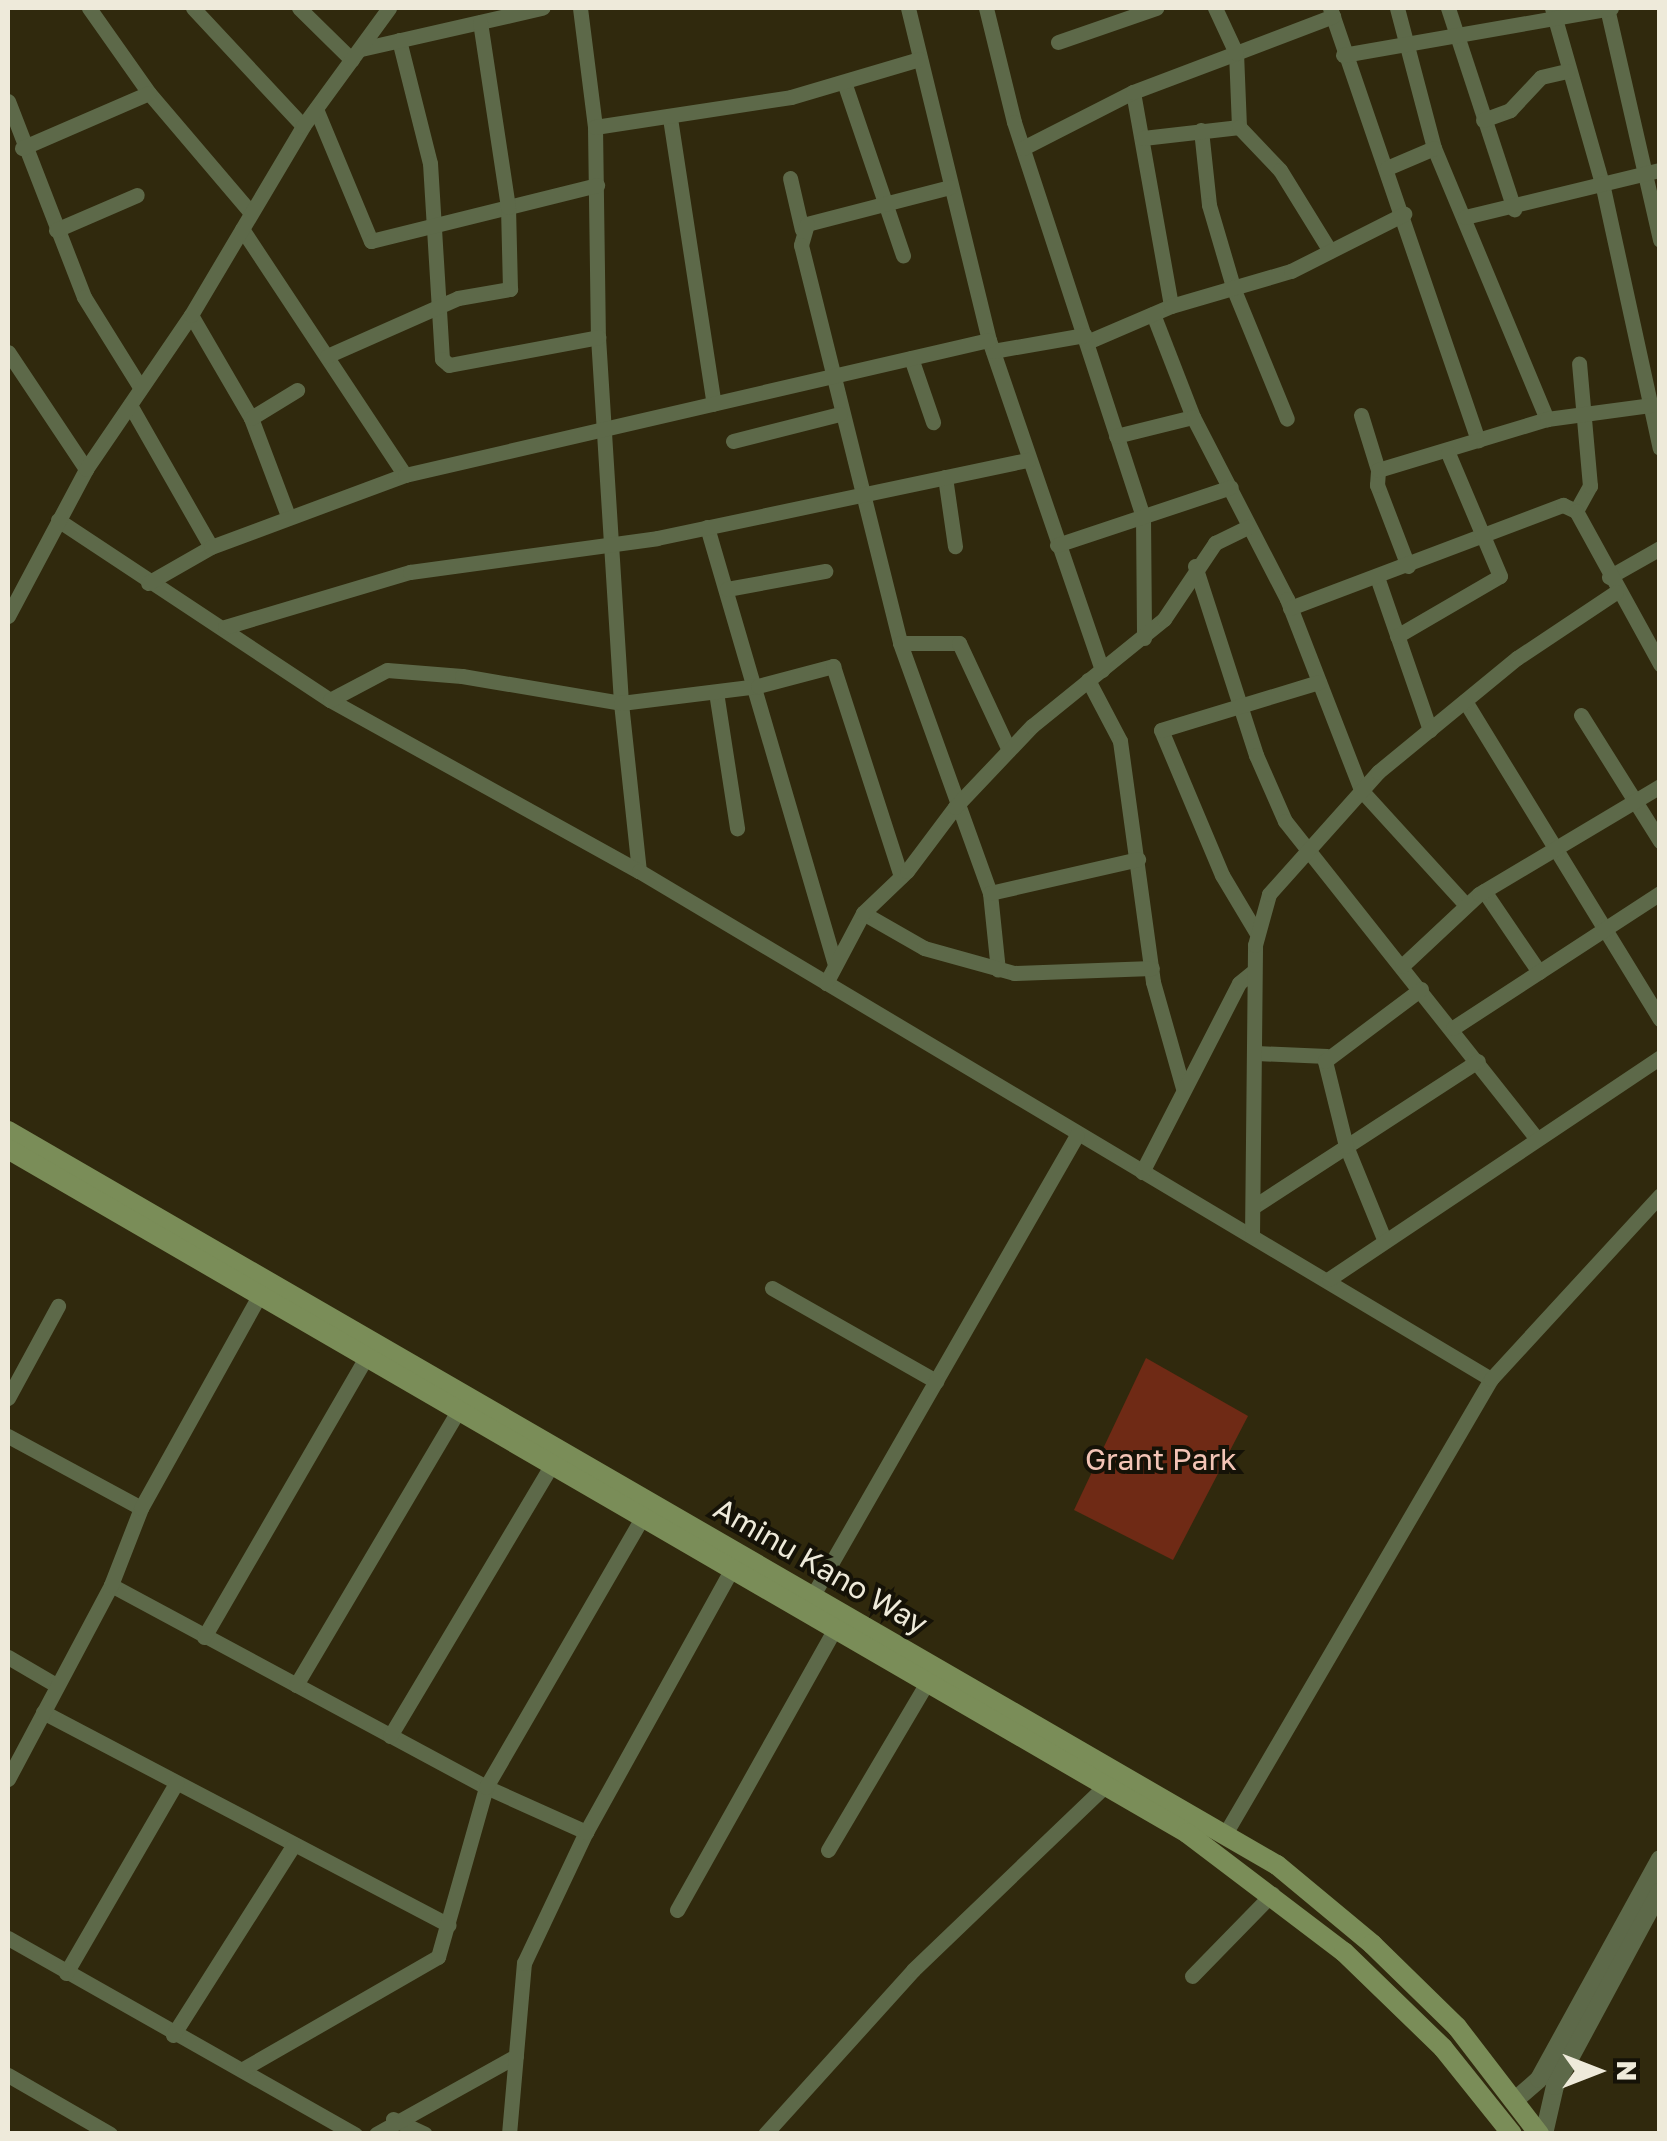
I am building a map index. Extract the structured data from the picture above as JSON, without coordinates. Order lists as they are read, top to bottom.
{
  "streets": {
    "main road": ["Aminu Kano Way"]
  },
  "parks": ["Grant Park"],
  "north": "right"
}
